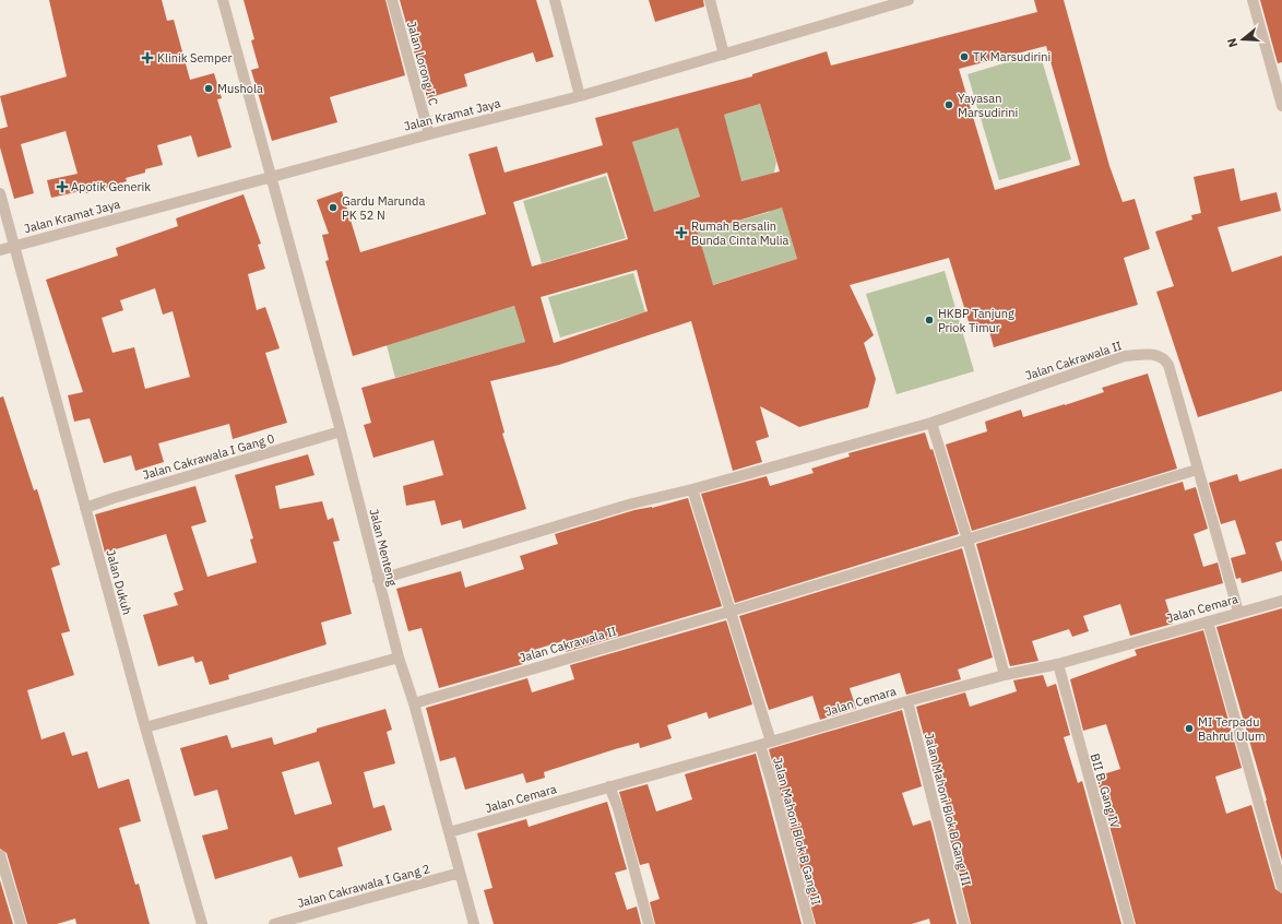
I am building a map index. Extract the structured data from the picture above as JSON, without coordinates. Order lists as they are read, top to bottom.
{
  "streets": {
    "street": [
      "Jalan Lorong I C",
      "Jalan Kramat Jaya",
      "Jalan Cakrawala II",
      "Jalan Cakrawala I Gang 0",
      "Jalan Menteng",
      "Jalan Dukuh",
      "Jalan Cemara",
      "BII B. Gang IV",
      "Jalan Mahoni Blok B Gang III",
      "Jalan Mahoni Blok B Gang II",
      "Jalan Cakrawala I Gang 2"
    ]
  },
  "crossings": [
    ["Jalan Lorong I C", "Jalan Kramat Jaya"],
    ["Jalan Kramat Jaya", "Jalan Menteng"],
    ["Jalan Kramat Jaya", "Jalan Dukuh"],
    ["Jalan Cakrawala II", "Jalan Menteng"],
    ["Jalan Cakrawala II", "Jalan Cemara"],
    ["Jalan Cakrawala I Gang 0", "Jalan Menteng"],
    ["Jalan Cakrawala I Gang 0", "Jalan Dukuh"],
    ["Jalan Menteng", "Jalan Cemara"],
    ["Jalan Menteng", "Jalan Cakrawala I Gang 2"],
    ["Jalan Cemara", "BII B. Gang IV"],
    ["Jalan Cemara", "Jalan Mahoni Blok B Gang III"],
    ["Jalan Cemara", "Jalan Mahoni Blok B Gang II"]
  ],
  "places": {
    "other": [
      "TK Marsudirini",
      "Mushola",
      "Yayasan Marsudirini",
      "Gardu Marunda PK 52 N",
      "HKBP Tanjung Priok Timur",
      "MI Terpadu Bahrul Ulum"
    ],
    "health": ["Klinik Semper", "Apotik Generik", "Rumah Bersalin Bunda Cinta Mulia"]
  },
  "north": "left"
}
